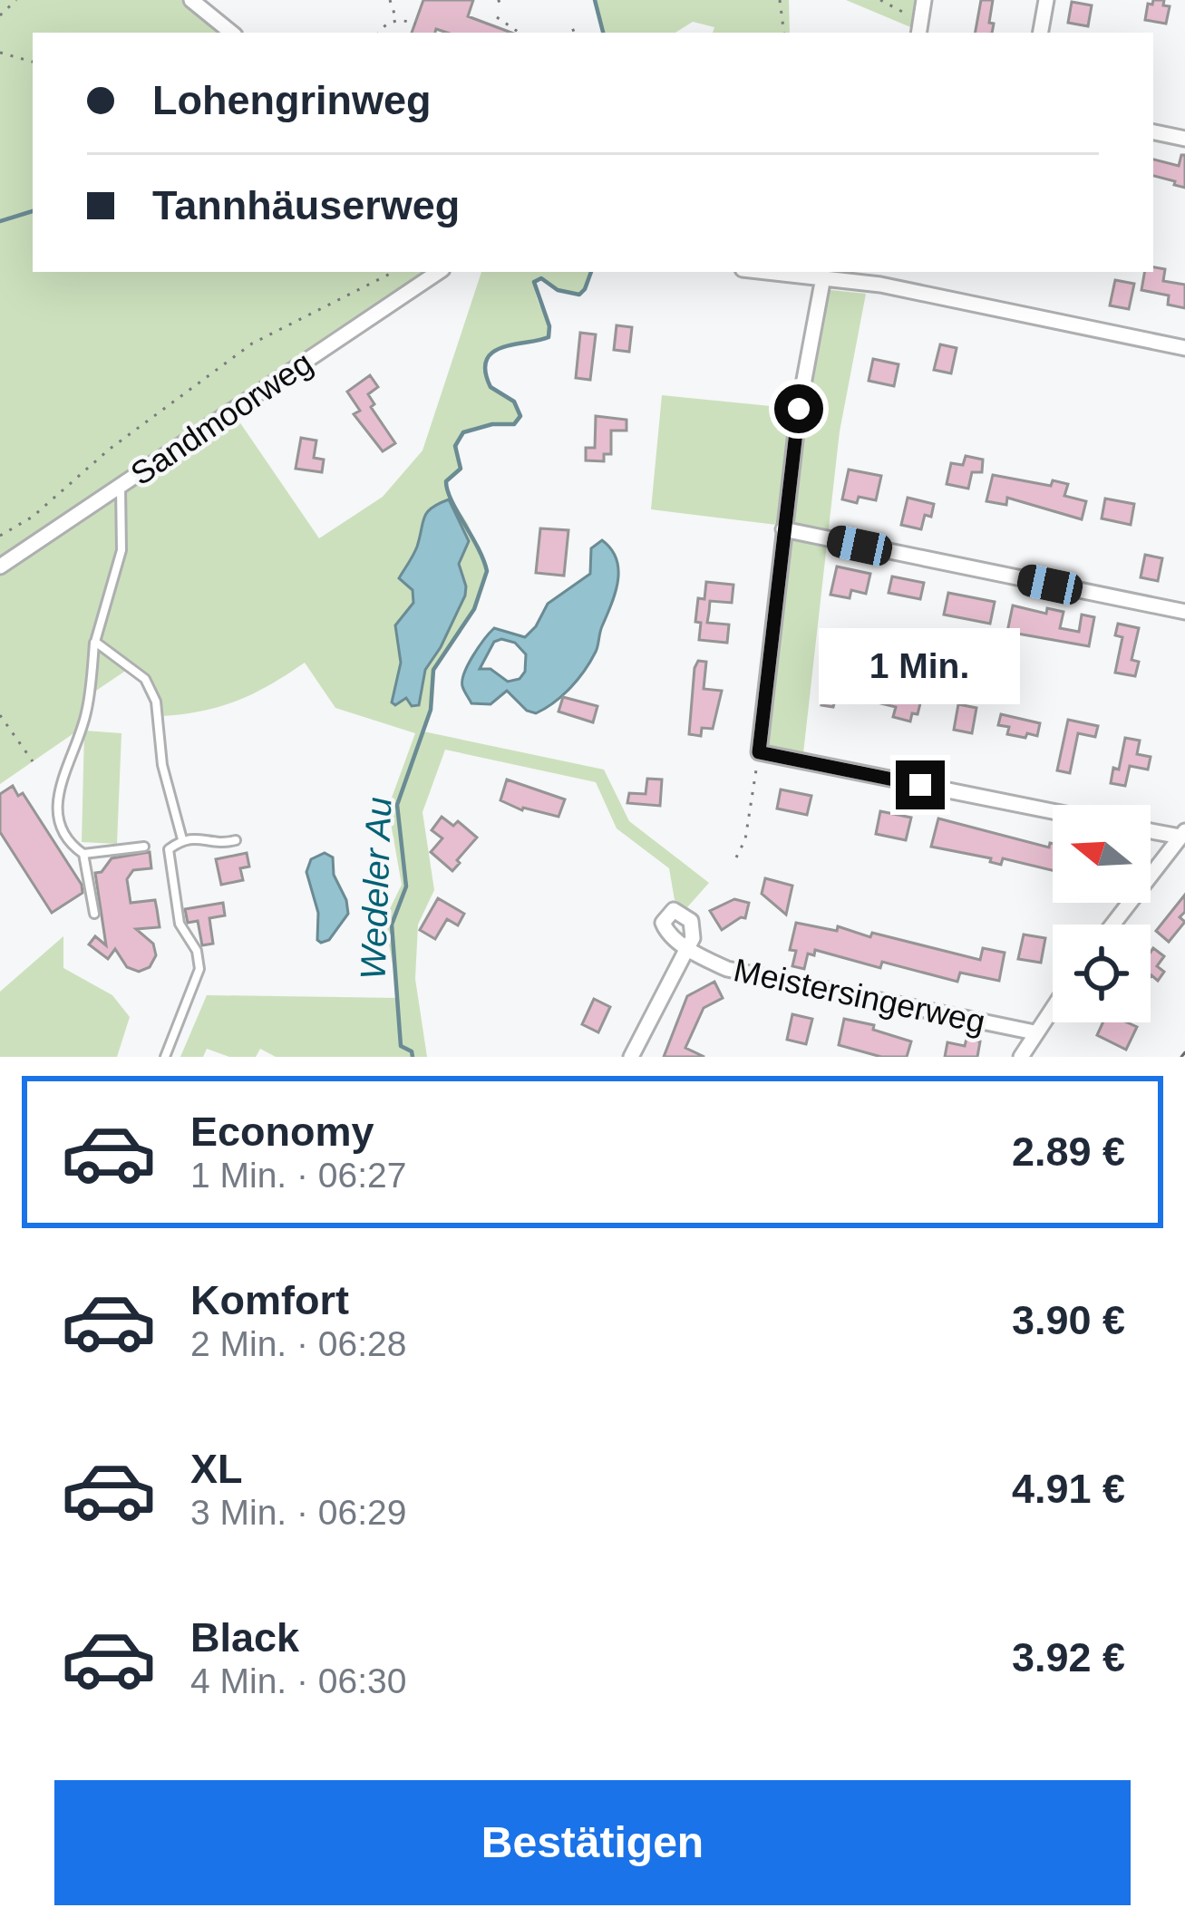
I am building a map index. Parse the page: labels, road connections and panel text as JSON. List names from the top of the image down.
{
  "streets": {
    "street": ["Sandmoorweg", "Meistersingerweg"]
  },
  "water": ["Wedeler Au"],
  "north": "left",
  "page": {
    "banner": ["Lohengrinweg", "Tannhäuserweg"],
    "bubble": "1 Min.",
    "list": [
      {
        "name": "Economy",
        "note": "1 Min. · 06:27",
        "value": "2.89 €"
      },
      {
        "name": "Komfort",
        "note": "2 Min. · 06:28",
        "value": "3.90 €"
      },
      {
        "name": "XL",
        "note": "3 Min. · 06:29",
        "value": "4.91 €"
      },
      {
        "name": "Black",
        "note": "4 Min. · 06:30",
        "value": "3.92 €"
      }
    ],
    "buttons": "Bestätigen"
  }
}
